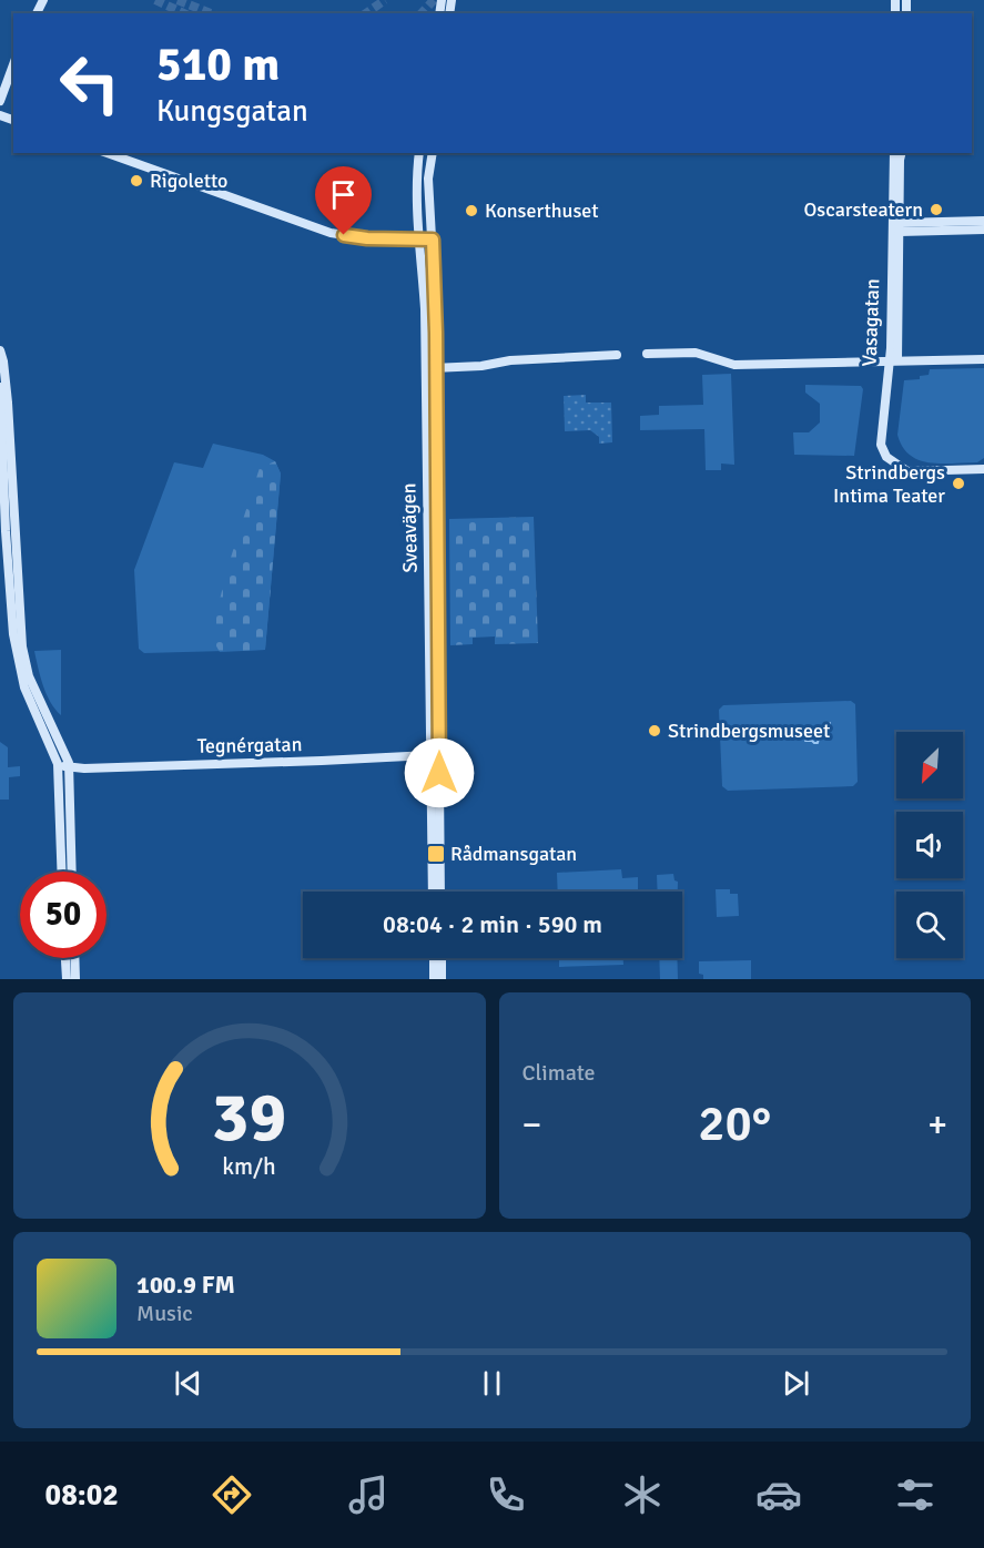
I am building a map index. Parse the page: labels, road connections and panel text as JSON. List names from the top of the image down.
{
  "streets": {
    "street": ["Vasagatan", "Sveavägen", "Tegnérgatan"]
  },
  "crossings": [
    ["Sveavägen", "Tegnérgatan"]
  ],
  "places": {
    "other": [
      "Rigoletto",
      "Oscarsteatern",
      "Konserthuset",
      "Strindbergs Intima Teater",
      "Strindbergsmuseet"
    ],
    "transit": ["Rådmansgatan"]
  },
  "north": "bottom left",
  "page": {
    "turn": ["510 m", "Kungsgatan"],
    "limit": "50",
    "trip": "08:04 · 2 min · 590 m",
    "tile": "Climate",
    "heat": ["−", "20°", "+"],
    "song": ["100.9 FM", "Music"],
    "tabs": "08:02",
    "gauge": ["39", "km/h"]
  }
}
